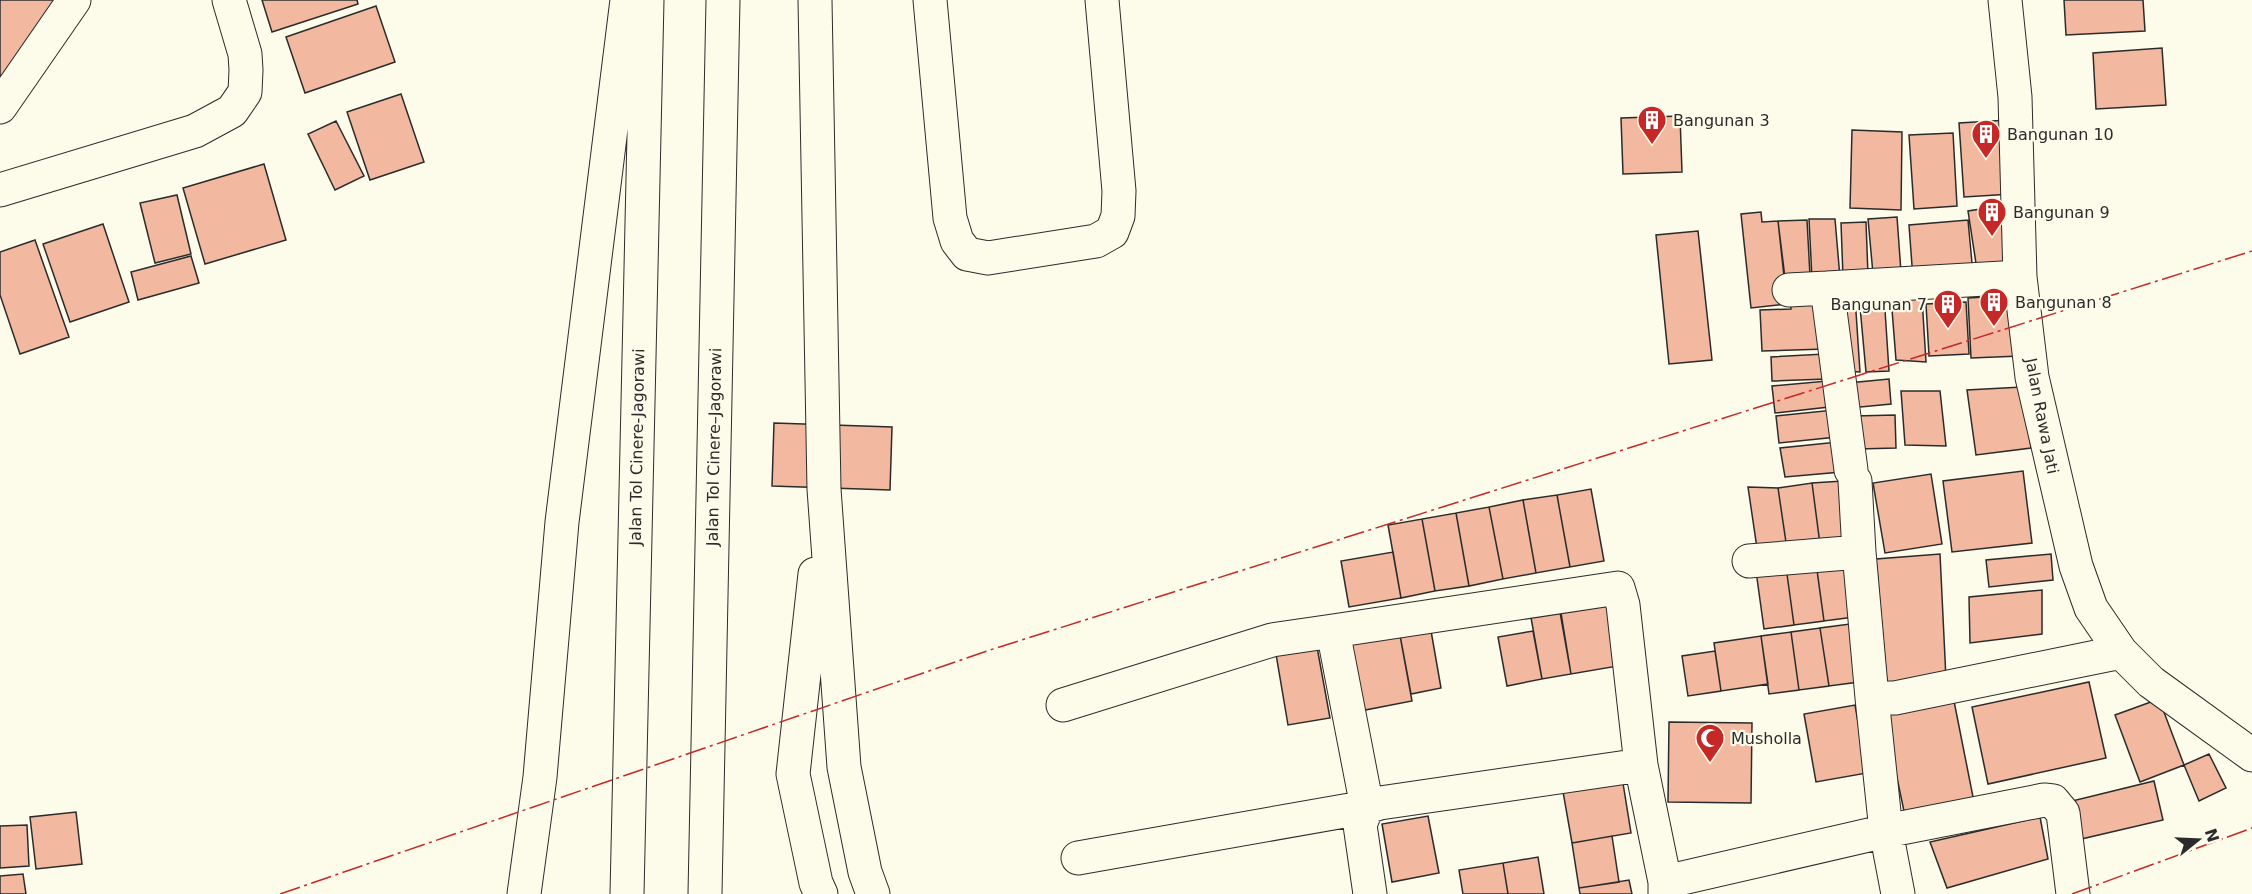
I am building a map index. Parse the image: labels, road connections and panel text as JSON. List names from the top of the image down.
{
  "streets": {
    "main road": ["Jalan Rawa Jati", "Jalan Tol Cinere-Jagorawi", "Jalan Tol Cinere–Jagorawi"]
  },
  "places": {
    "building": [
      "Bangunan 3",
      "Bangunan 10",
      "Bangunan 9",
      "Bangunan 8",
      "Bangunan 7"
    ],
    "mosque": ["Musholla"]
  },
  "north": "right"
}
